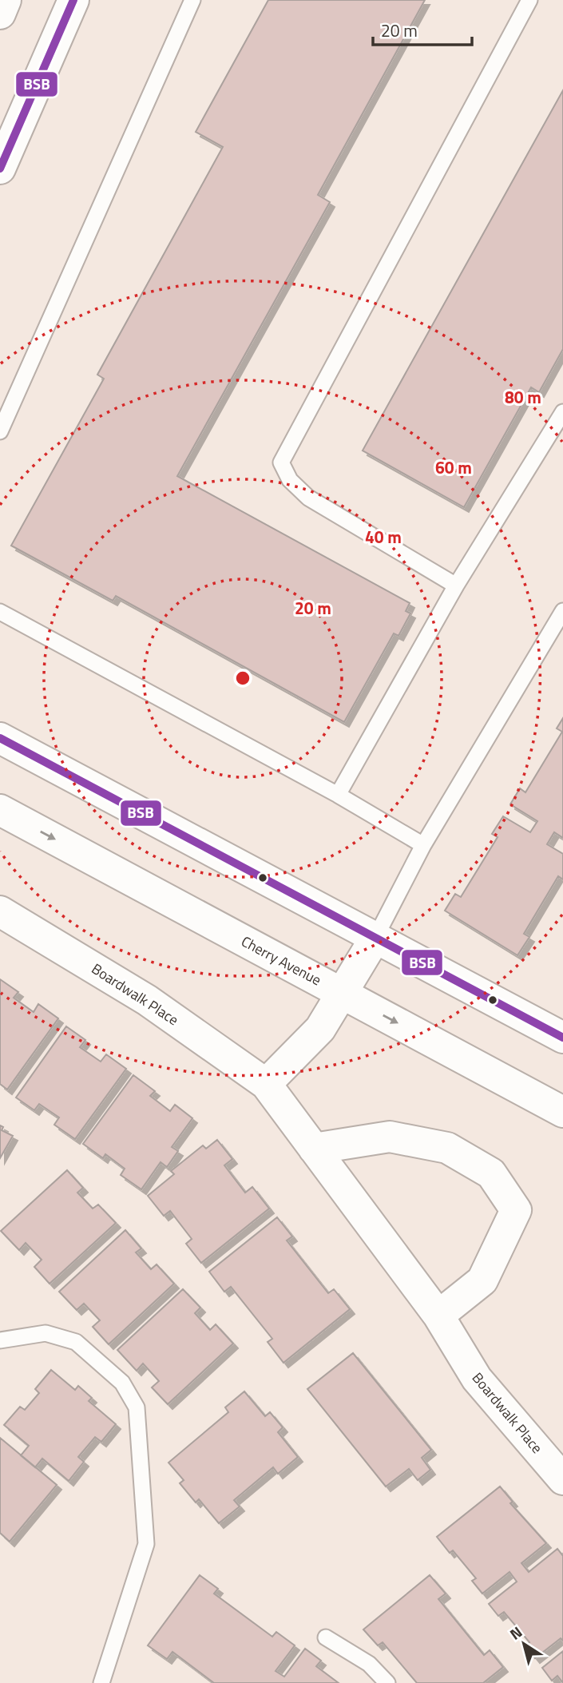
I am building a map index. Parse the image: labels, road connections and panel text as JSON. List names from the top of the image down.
{
  "streets": {
    "street": ["Cherry Avenue", "Boardwalk Place"]
  },
  "lines": ["transit line BSB"],
  "scale_bar": "20 m",
  "north": "top left",
  "rings": [
    "80 m",
    "60 m",
    "40 m",
    "20 m"
  ]
}
